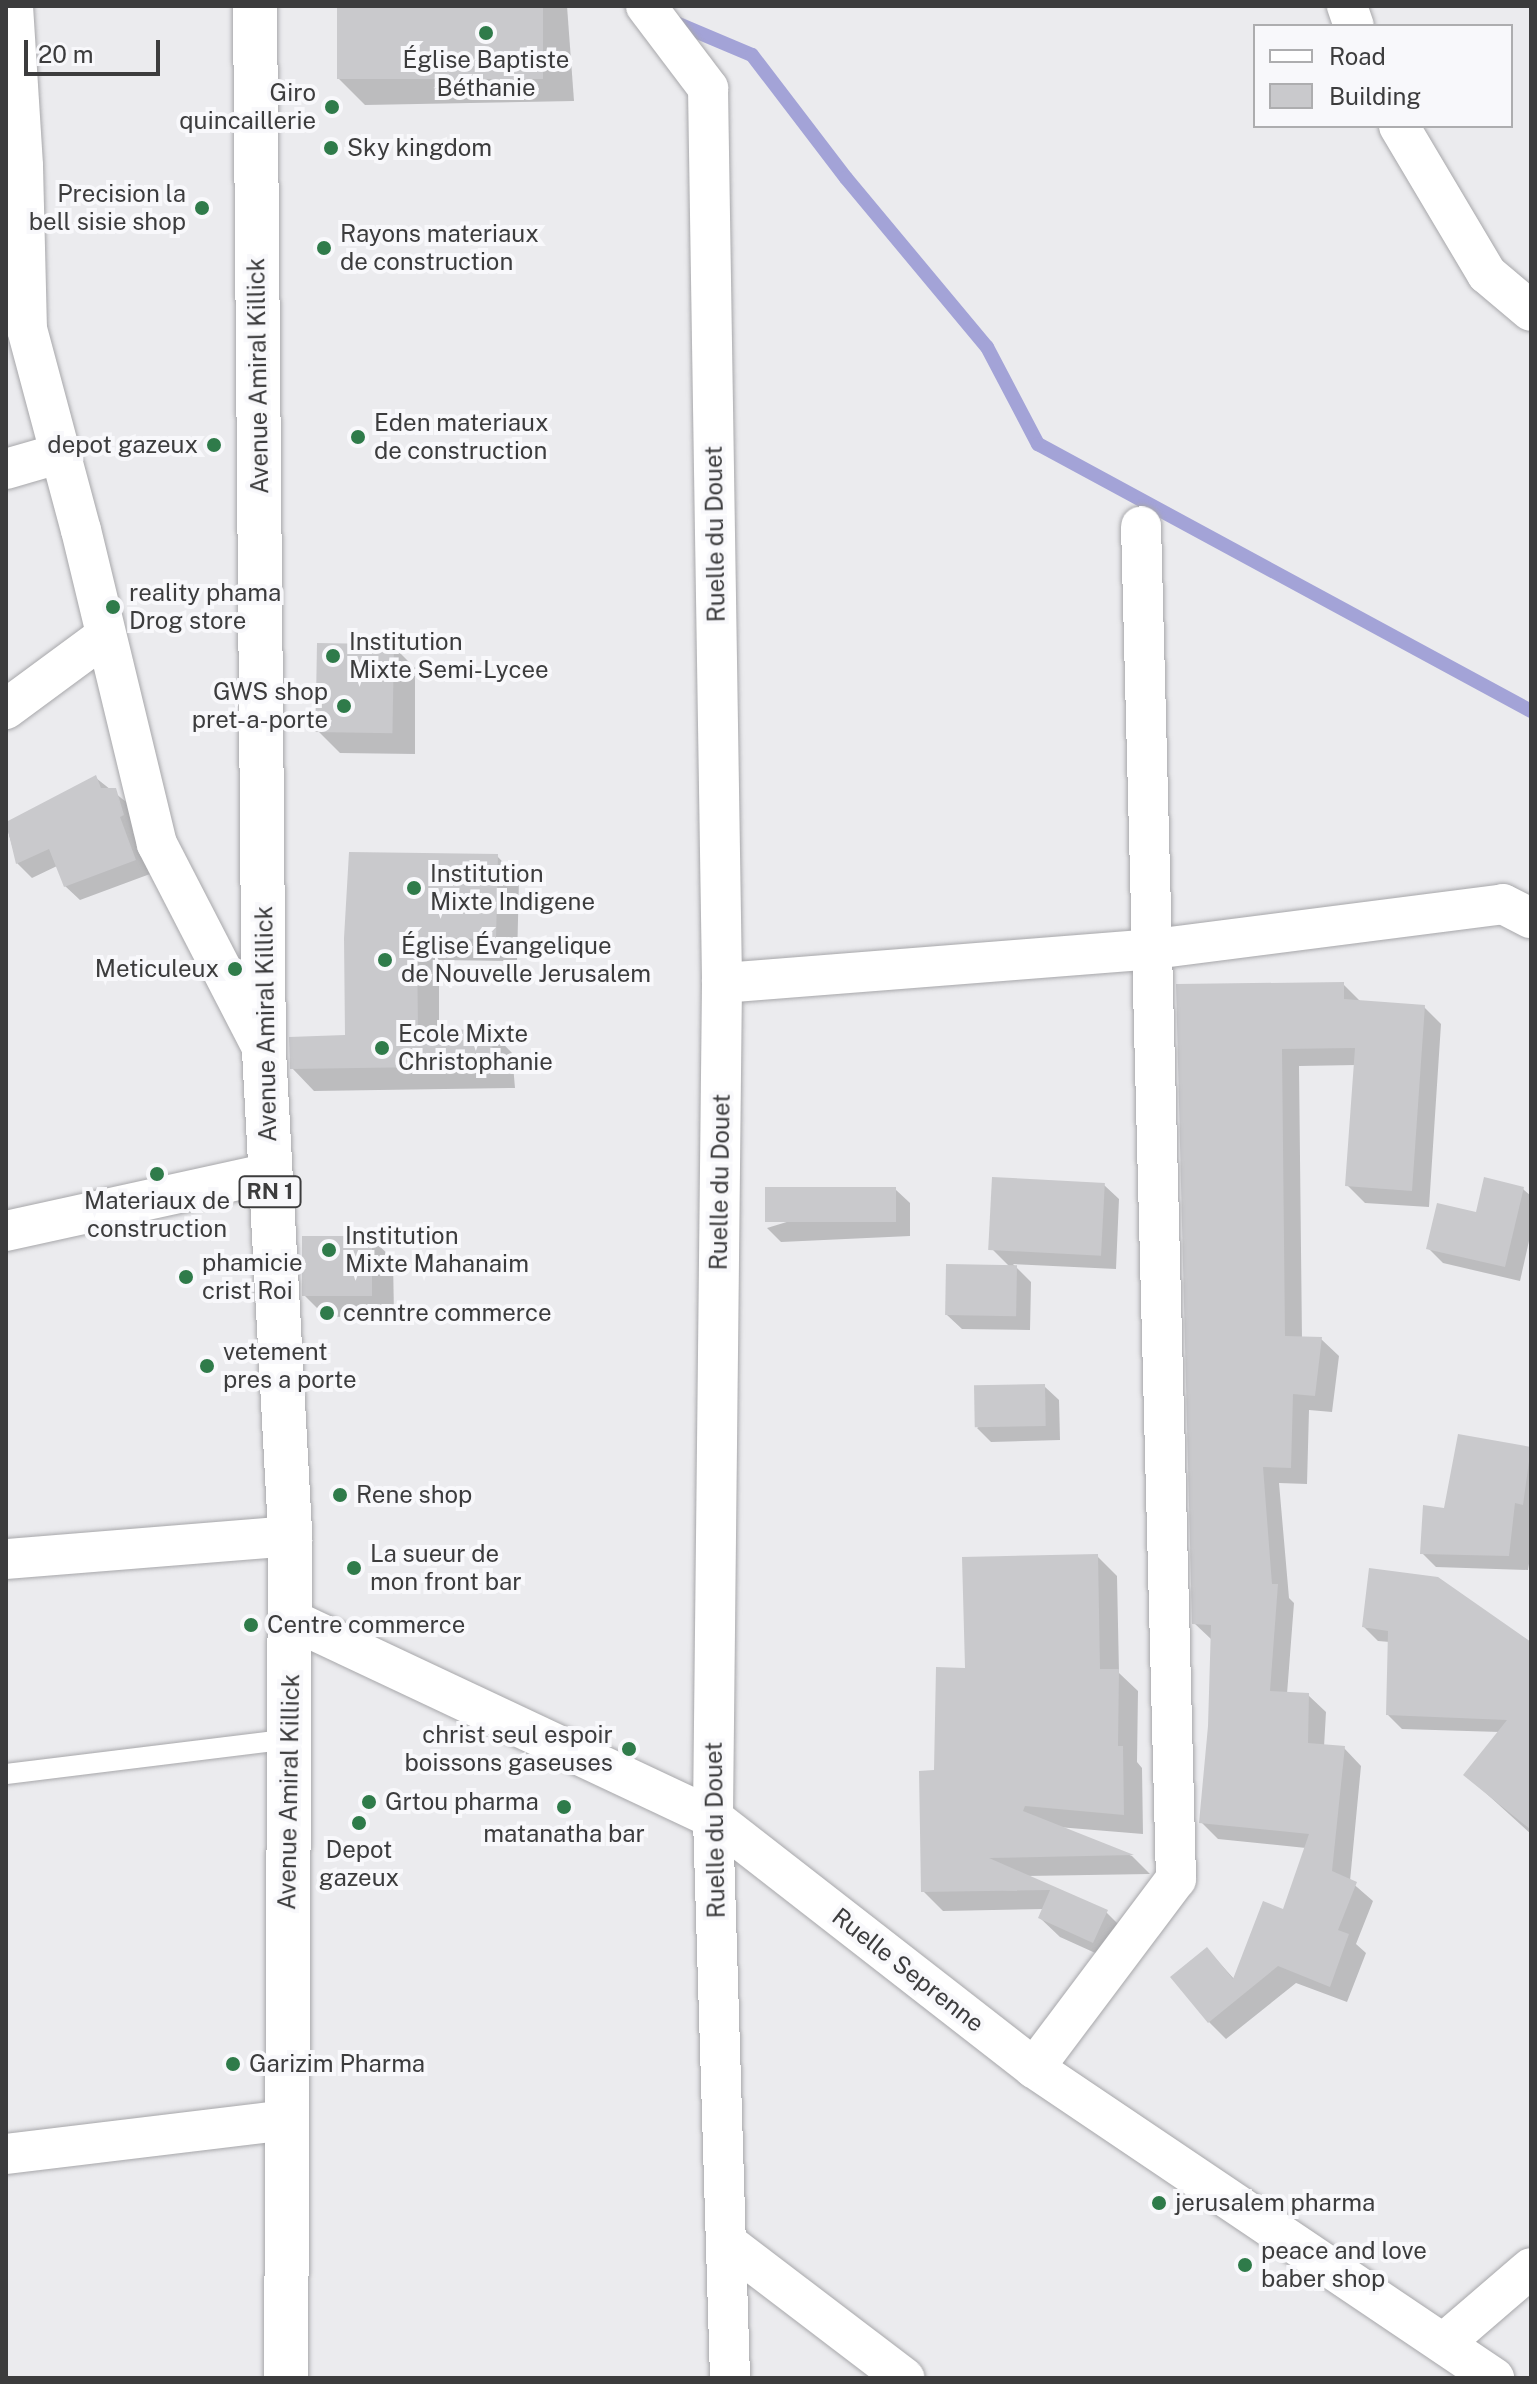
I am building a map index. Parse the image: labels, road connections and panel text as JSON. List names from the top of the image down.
{
  "streets": {
    "main road": ["Avenue Amiral Killick", "RN 1"],
    "street": ["Ruelle du Douet", "Ruelle Seprenne"]
  },
  "crossings": [
    ["Avenue Amiral Killick", "Ruelle Seprenne"],
    ["Ruelle du Douet", "Ruelle Seprenne"]
  ],
  "places": [
    "Église Baptiste Béthanie",
    "Giro quincaillerie",
    "Sky kingdom",
    "Precision la bell sisie shop",
    "Rayons materiaux de construction",
    "Eden materiaux de construction",
    "depot gazeux",
    "reality phama Drog store",
    "Institution Mixte Semi-Lycee",
    "GWS shop pret-a-porte",
    "Institution Mixte Indigene",
    "Église Évangelique de Nouvelle Jerusalem",
    "Meticuleux",
    "Ecole Mixte Christophanie",
    "Materiaux de construction",
    "Institution Mixte Mahanaim",
    "phamicie crist Roi",
    "cenntre commerce",
    "vetement pres a porte",
    "Rene shop",
    "La sueur de mon front bar",
    "Centre commerce",
    "christ seul espoir boissons gaseuses",
    "Grtou pharma",
    "matanatha bar",
    "Depot gazeux",
    "Garizim Pharma",
    "jerusalem pharma",
    "peace and love baber shop"
  ],
  "legend": ["Road", "Building"],
  "scale_bar": "20 m"
}
